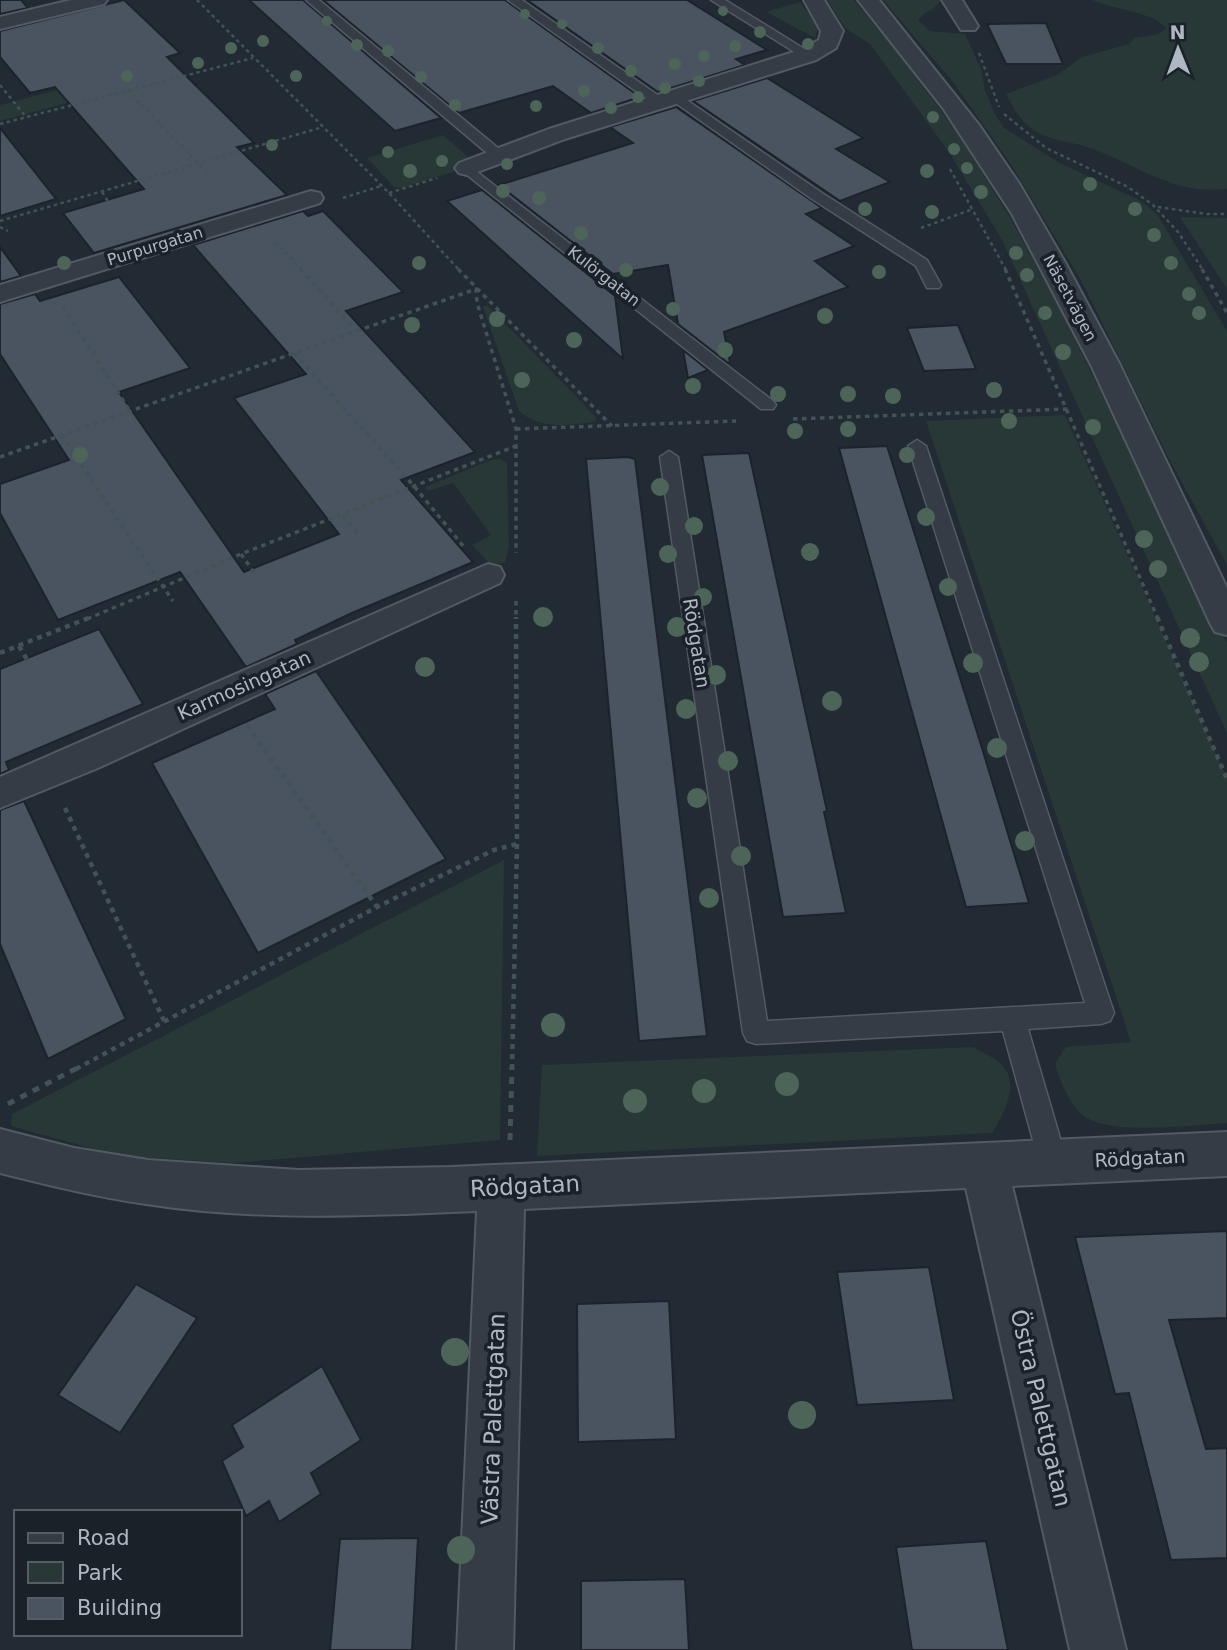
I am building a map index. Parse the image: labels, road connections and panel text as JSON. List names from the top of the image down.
{
  "streets": {
    "street": [
      "Purpurgatan",
      "Näsetvägen",
      "Rödgatan",
      "Karmosingatan",
      "Östra Palettgatan",
      "Västra Palettgatan"
    ],
    "lane": ["Kulörgatan"]
  },
  "crossings": [
    ["Rödgatan", "Östra Palettgatan"],
    ["Rödgatan", "Västra Palettgatan"]
  ],
  "legend": ["Road", "Park", "Building"],
  "north": "top"
}
